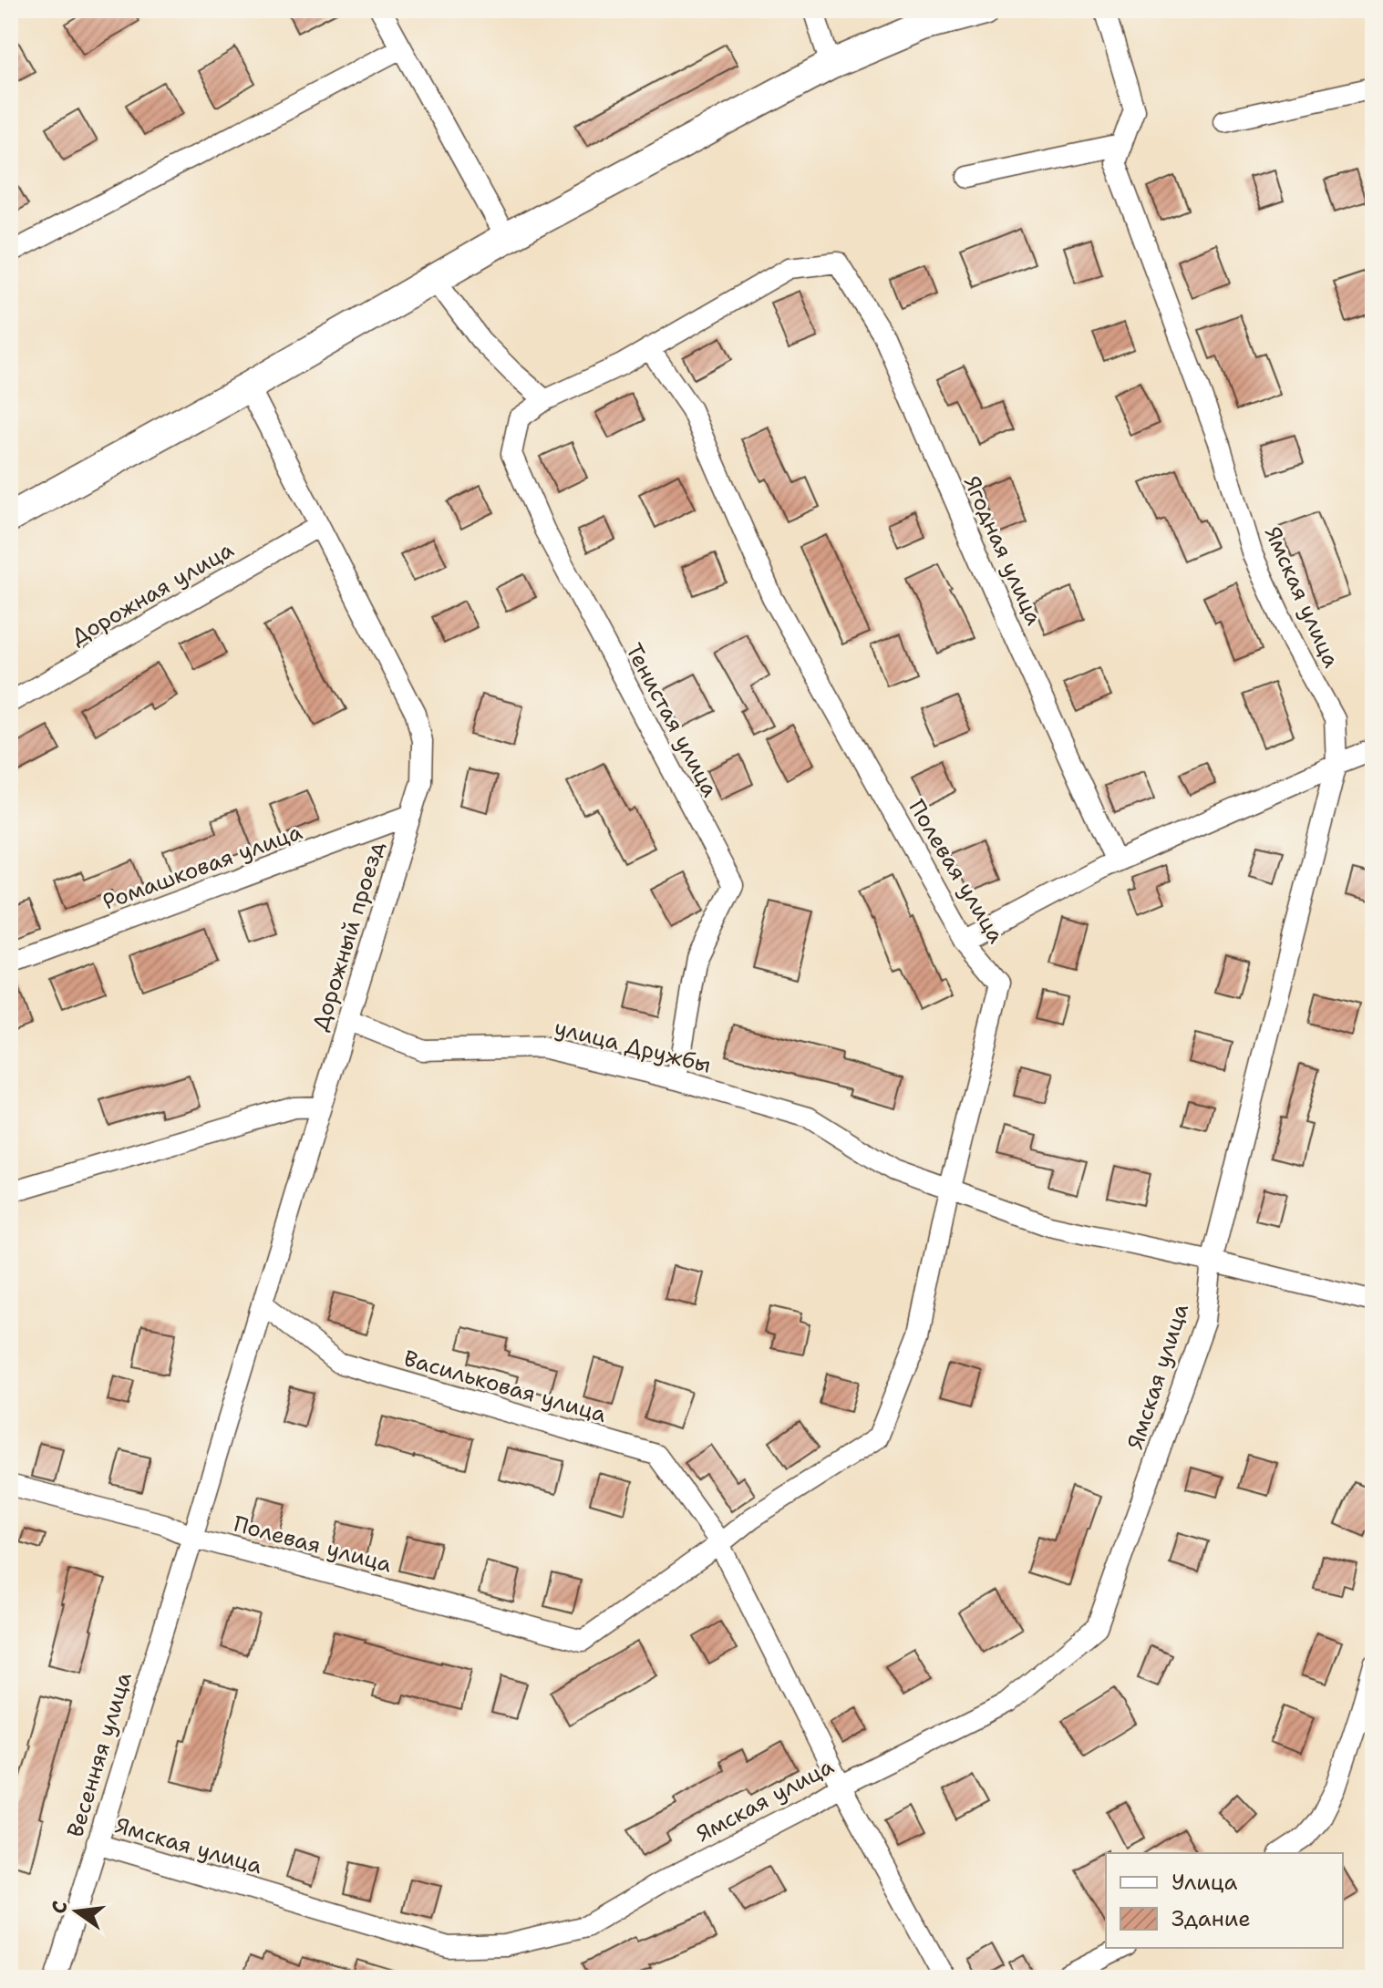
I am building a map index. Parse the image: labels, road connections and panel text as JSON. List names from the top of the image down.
{
  "streets": {
    "street": [
      "Ягодная улица",
      "Дорожная улица",
      "Ямская улица",
      "Тенистая улица",
      "Ромашковая улица",
      "Полевая улица",
      "Дорожный проезд",
      "улица Дружбы",
      "Васильковая улица",
      "Весенняя улица"
    ]
  },
  "crossings": [
    ["Ягодная улица", "Полевая улица"],
    ["Дорожная улица", "Дорожный проезд"],
    ["Ямская улица", "улица Дружбы"],
    ["Ямская улица", "Васильковая улица"],
    ["Ямская улица", "Весенняя улица"],
    ["Тенистая улица", "улица Дружбы"],
    ["Ромашковая улица", "Дорожный проезд"],
    ["Полевая улица", "Дорожный проезд"],
    ["Полевая улица", "улица Дружбы"],
    ["Полевая улица", "Васильковая улица"],
    ["Полевая улица", "Весенняя улица"],
    ["Дорожный проезд", "улица Дружбы"],
    ["Дорожный проезд", "Васильковая улица"],
    ["Дорожный проезд", "Весенняя улица"]
  ],
  "legend": ["Улица", "Здание"],
  "north": "left"
}
